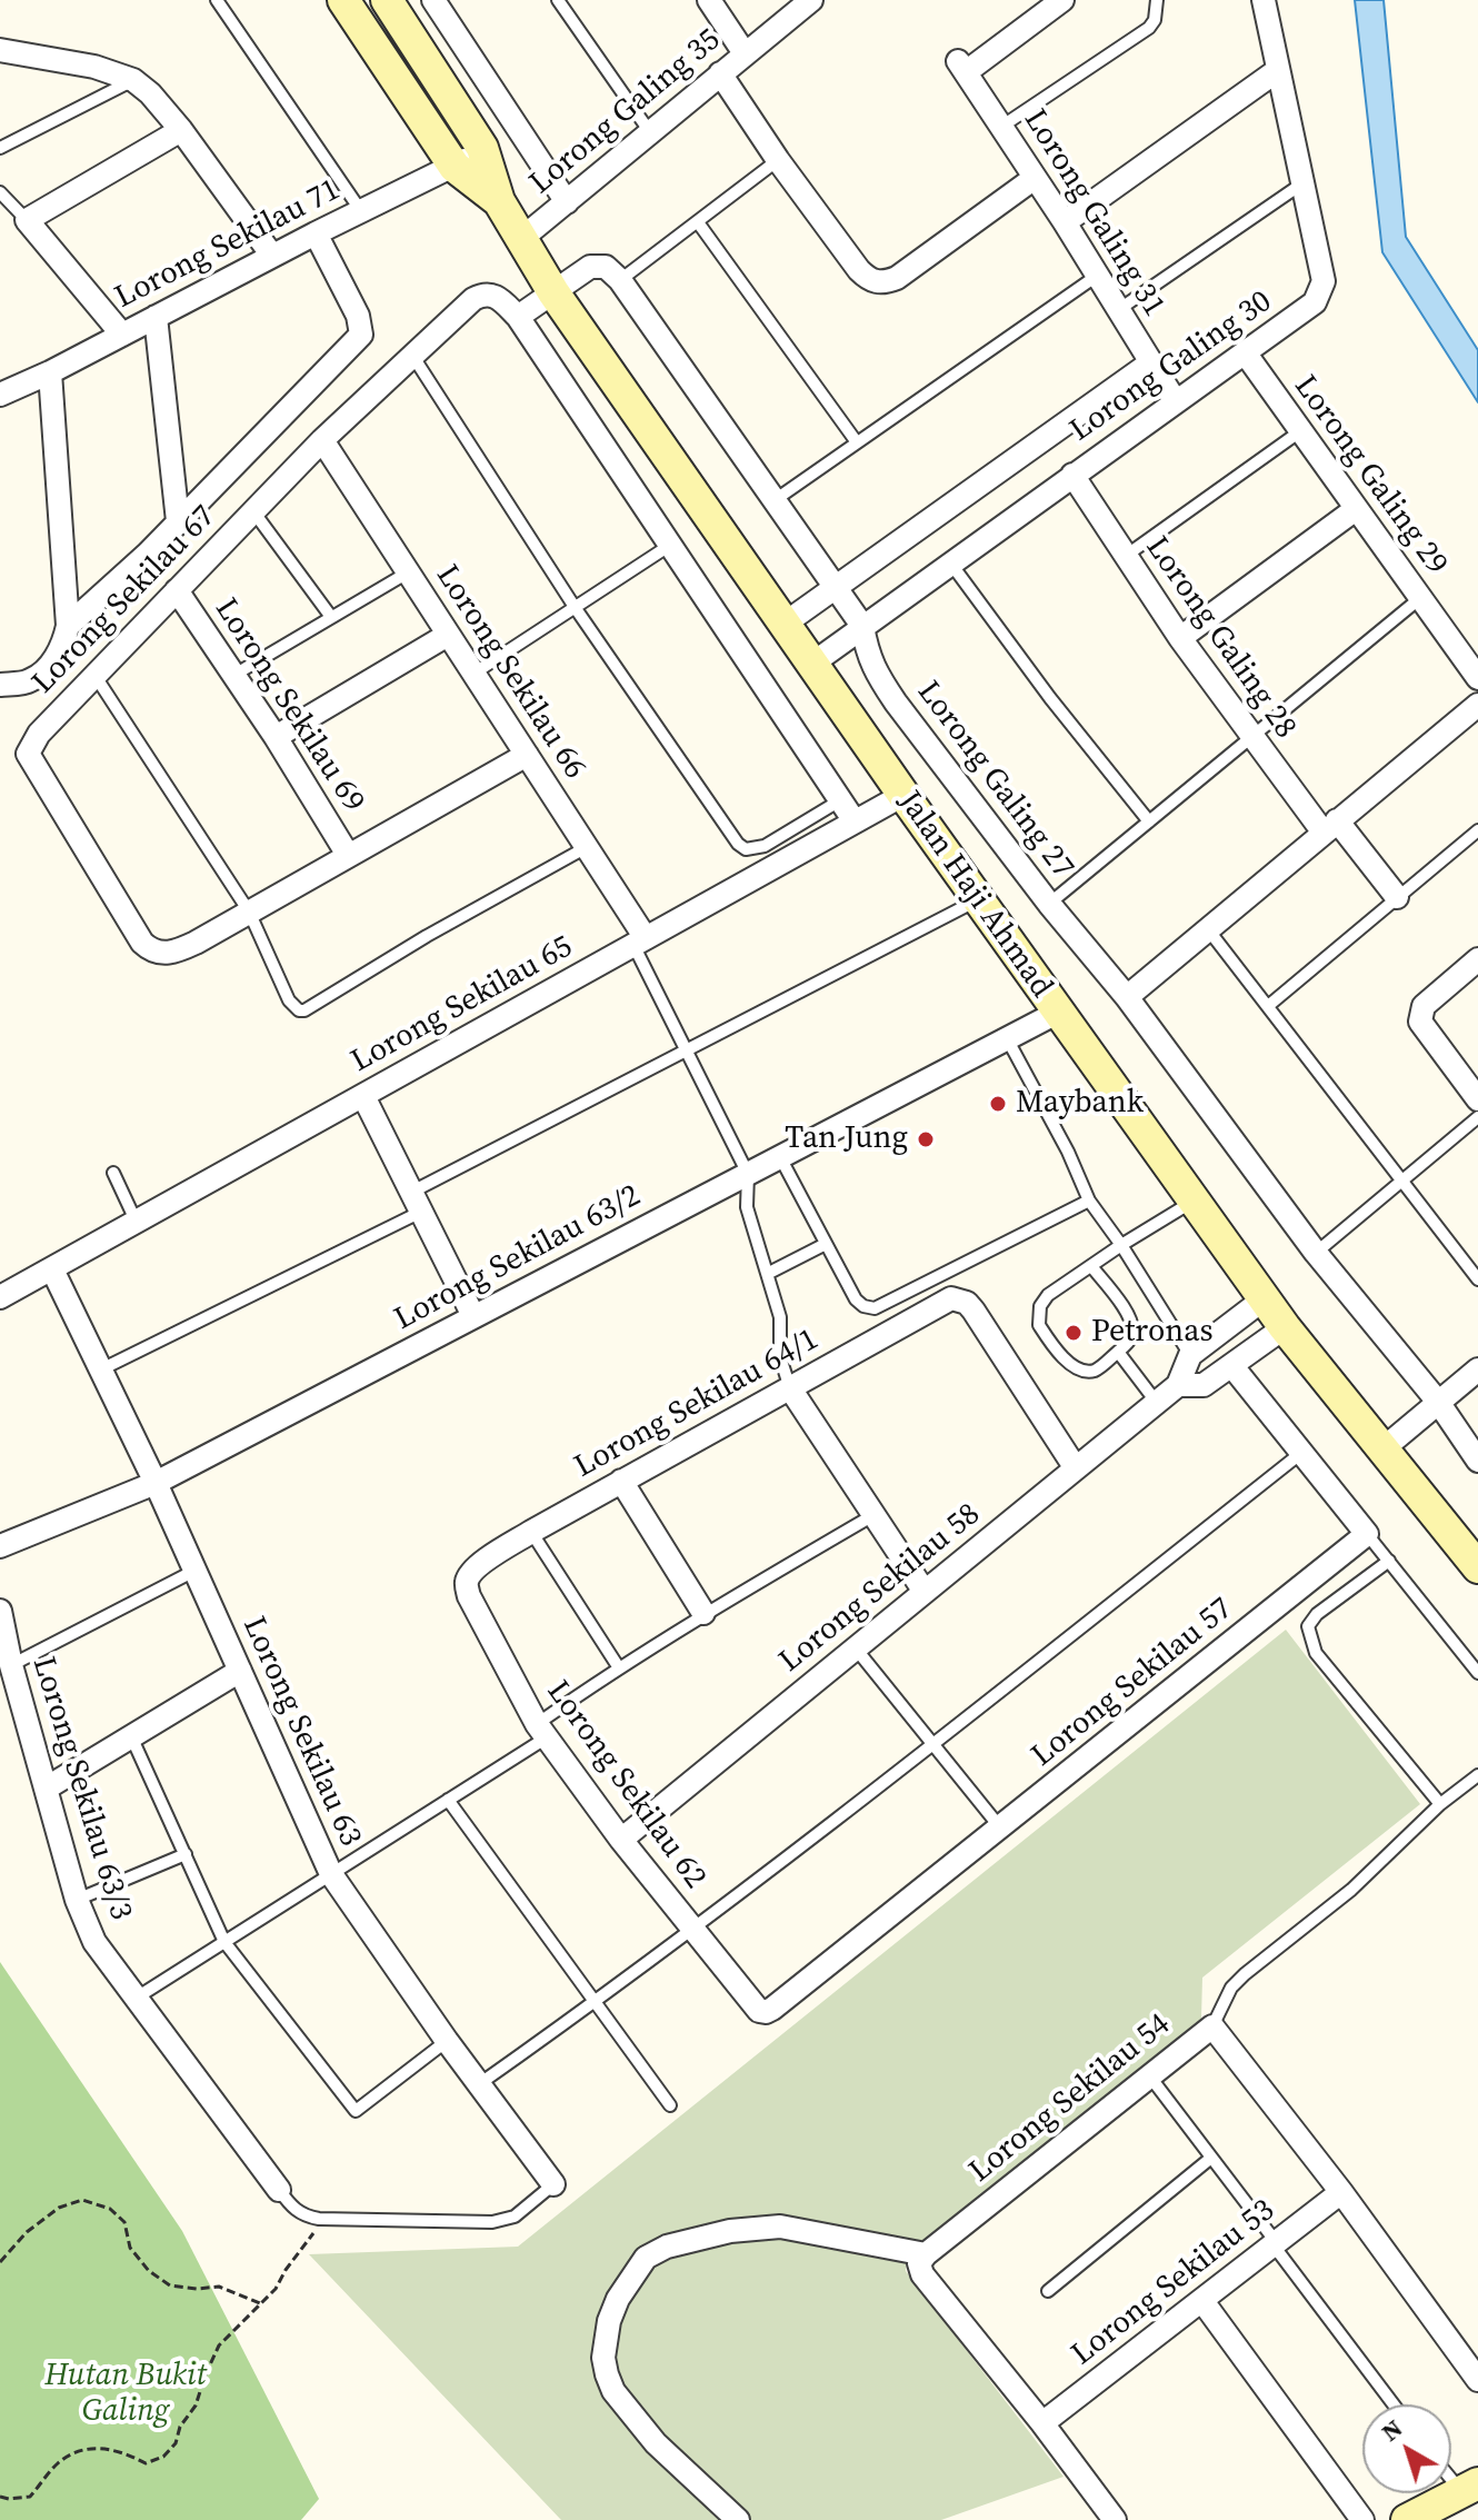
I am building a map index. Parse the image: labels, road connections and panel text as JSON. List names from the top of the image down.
{
  "streets": {
    "street": [
      "Lorong Galing 35",
      "Lorong Galing 31",
      "Lorong Sekilau 71",
      "Lorong Galing 30",
      "Lorong Galing 29",
      "Lorong Sekilau 67",
      "Lorong Galing 28",
      "Lorong Sekilau 66",
      "Lorong Sekilau 69",
      "Lorong Galing 27",
      "Jalan Haji Ahmad",
      "Lorong Sekilau 65",
      "Lorong Sekilau 63/2",
      "Lorong Sekilau 64/1",
      "Lorong Sekilau 58",
      "Lorong Sekilau 57",
      "Lorong Sekilau 63",
      "Lorong Sekilau 62",
      "Lorong Sekilau 63/3",
      "Lorong Sekilau 54",
      "Lorong Sekilau 53"
    ]
  },
  "crossings": [
    ["Lorong Galing 35", "Jalan Haji Ahmad"],
    ["Lorong Galing 31", "Lorong Galing 30"],
    ["Lorong Sekilau 71", "Jalan Haji Ahmad"],
    ["Lorong Galing 30", "Lorong Galing 29"],
    ["Lorong Galing 30", "Lorong Galing 28"],
    ["Lorong Galing 30", "Lorong Galing 27"],
    ["Lorong Galing 30", "Jalan Haji Ahmad"],
    ["Lorong Sekilau 67", "Lorong Sekilau 66"],
    ["Lorong Sekilau 67", "Lorong Sekilau 69"],
    ["Lorong Sekilau 66", "Lorong Sekilau 65"],
    ["Jalan Haji Ahmad", "Lorong Sekilau 65"],
    ["Jalan Haji Ahmad", "Lorong Sekilau 63/2"],
    ["Jalan Haji Ahmad", "Lorong Sekilau 58"],
    ["Lorong Sekilau 65", "Lorong Sekilau 63"],
    ["Lorong Sekilau 63/2", "Lorong Sekilau 63"],
    ["Lorong Sekilau 64/1", "Lorong Sekilau 58"],
    ["Lorong Sekilau 64/1", "Lorong Sekilau 62"],
    ["Lorong Sekilau 58", "Lorong Sekilau 62"],
    ["Lorong Sekilau 57", "Lorong Sekilau 62"],
    ["Lorong Sekilau 54", "Lorong Sekilau 53"]
  ],
  "parks": ["Hutan Bukit Galing"],
  "places": ["Maybank", "Tan Jung", "Petronas"],
  "north": "top left"
}
